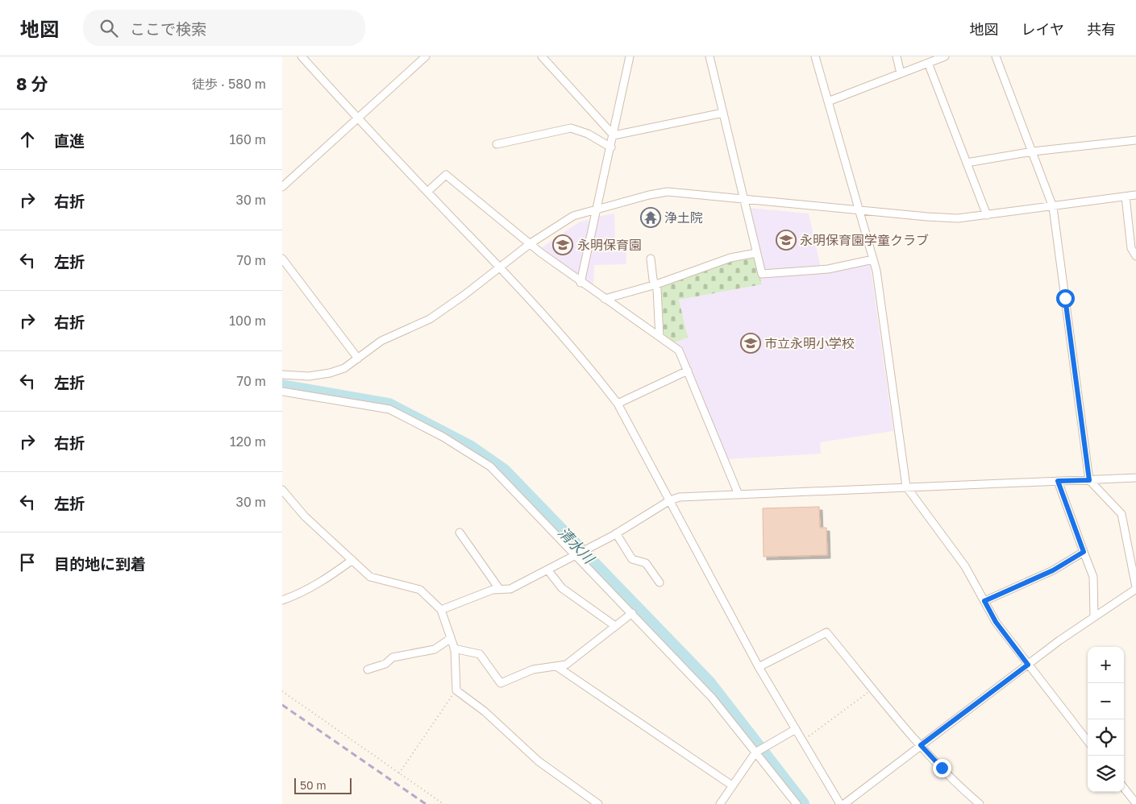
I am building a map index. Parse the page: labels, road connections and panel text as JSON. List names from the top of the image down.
{
  "water": ["清水川"],
  "places": {
    "temple": ["浄土院"],
    "school or university": ["永明保育園学童クラブ", "永明保育園", "市立永明小学校"]
  },
  "scale_bar": "50 m",
  "page": {
    "header": "地図",
    "search": "ここで検索",
    "nav": ["地図", "レイヤ", "共有"],
    "heading": ["8 分", "徒歩 · 580 m"],
    "list": [
      ["直進", "160 m"],
      ["右折", "30 m"],
      ["左折", "70 m"],
      ["右折", "100 m"],
      ["左折", "70 m"],
      ["右折", "120 m"],
      ["左折", "30 m"],
      "目的地に到着"
    ],
    "map_buttons": ["+", "−"],
    "scale": "50 m"
  }
}
